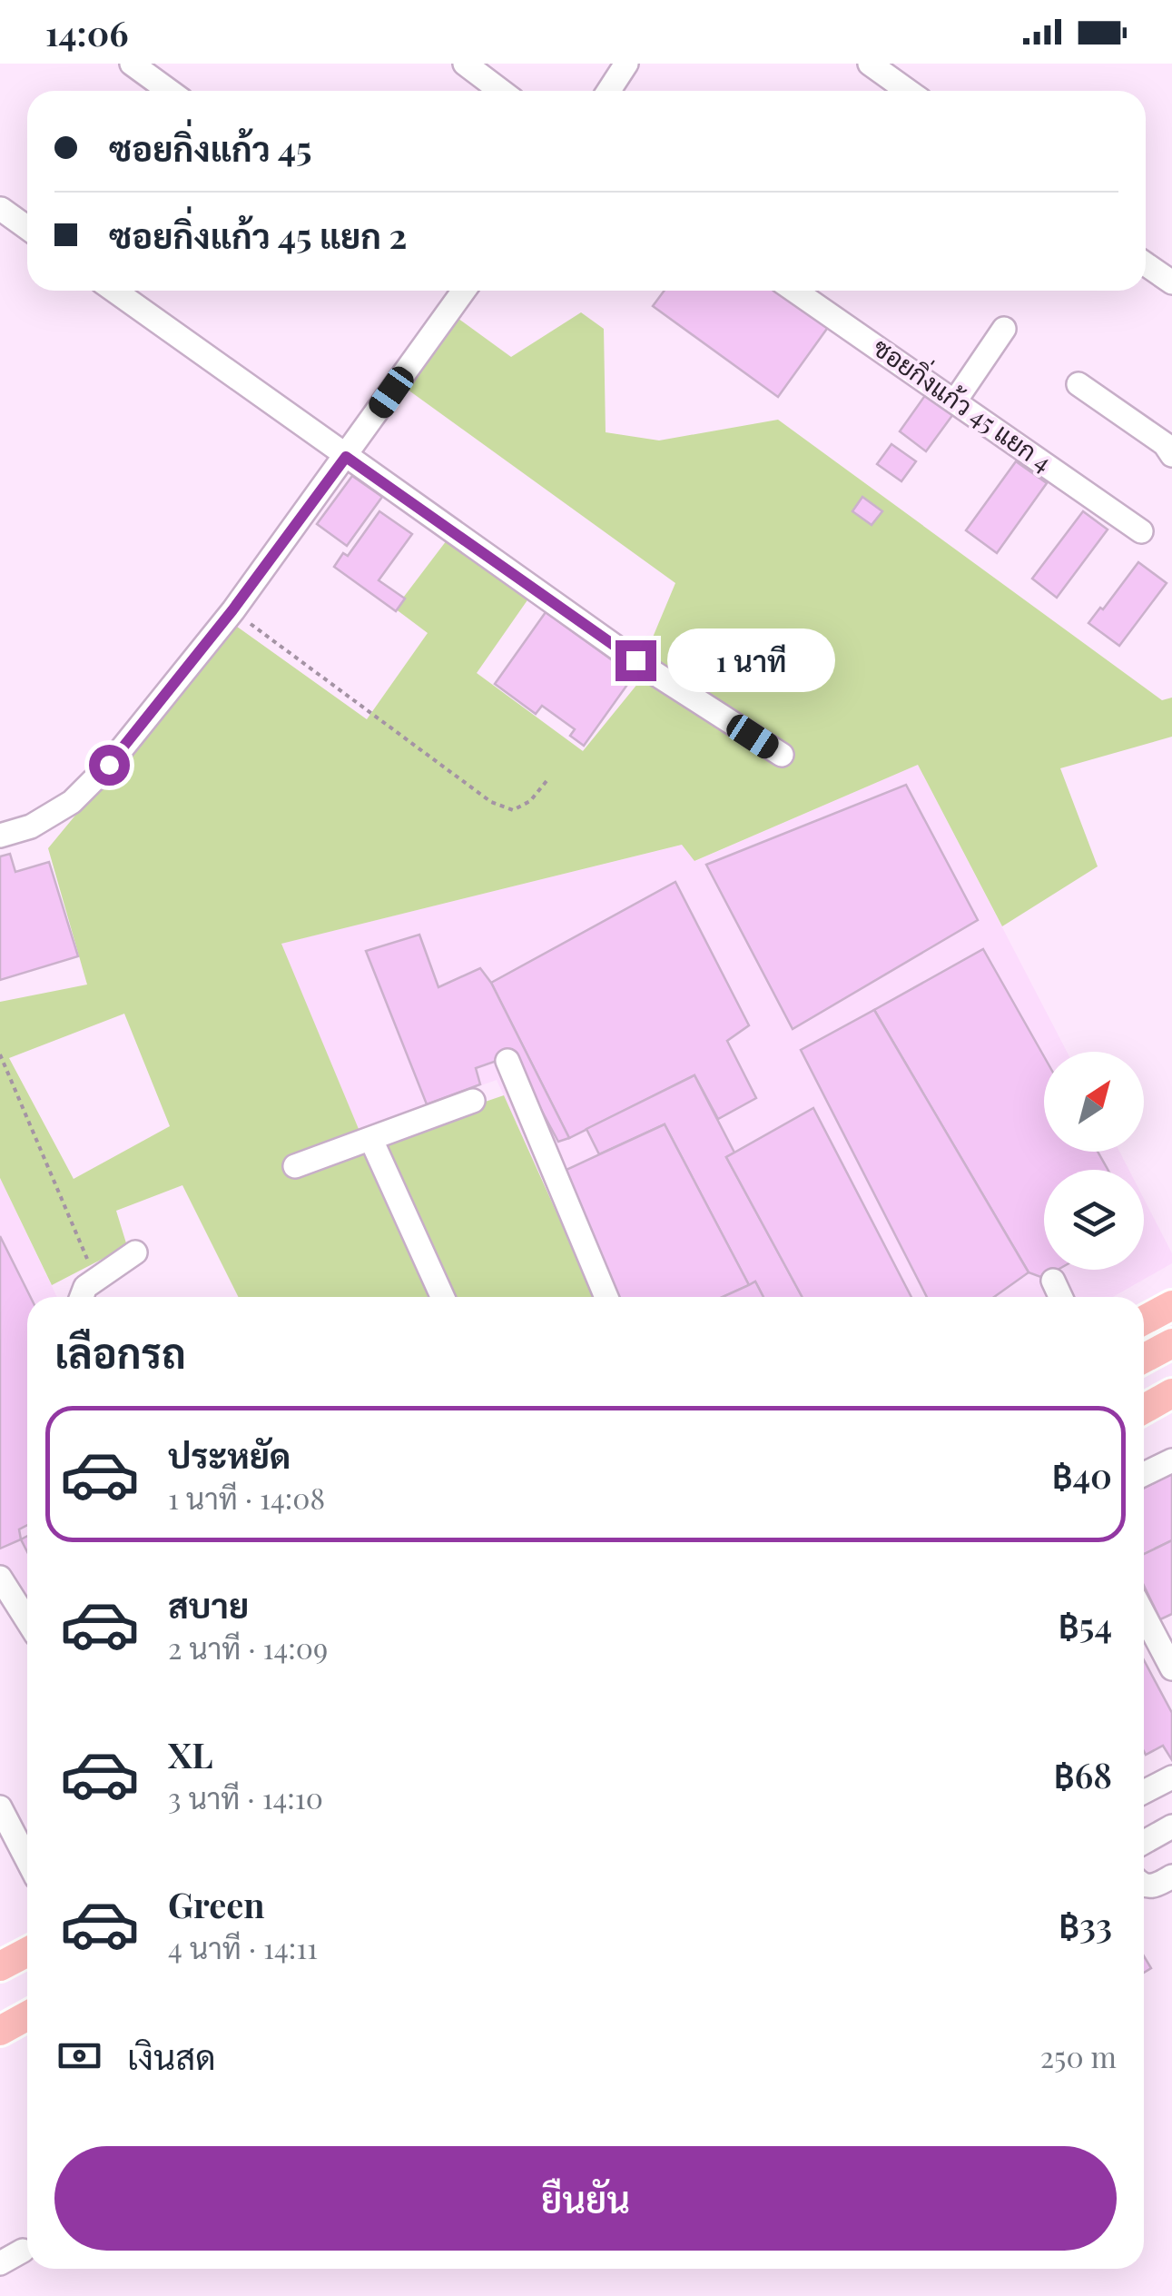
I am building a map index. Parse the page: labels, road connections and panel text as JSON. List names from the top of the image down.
{
  "streets": {
    "street": ["ซอยกิ่งแก้ว 45 แยก 4"]
  },
  "north": "top right",
  "page": {
    "status": "14:06",
    "banner": ["ซอยกิ่งแก้ว 45", "ซอยกิ่งแก้ว 45 แยก 2"],
    "bubble": "1 นาที",
    "heading": "เลือกรถ",
    "list": [
      {
        "name": "ประหยัด",
        "note": "1 นาที · 14:08",
        "value": "฿40"
      },
      {
        "name": "สบาย",
        "note": "2 นาที · 14:09",
        "value": "฿54"
      },
      {
        "name": "XL",
        "note": "3 นาที · 14:10",
        "value": "฿68"
      },
      {
        "name": "Green",
        "note": "4 นาที · 14:11",
        "value": "฿33"
      }
    ],
    "pay": ["เงินสด", "250 m"],
    "buttons": "ยืนยัน"
  }
}
